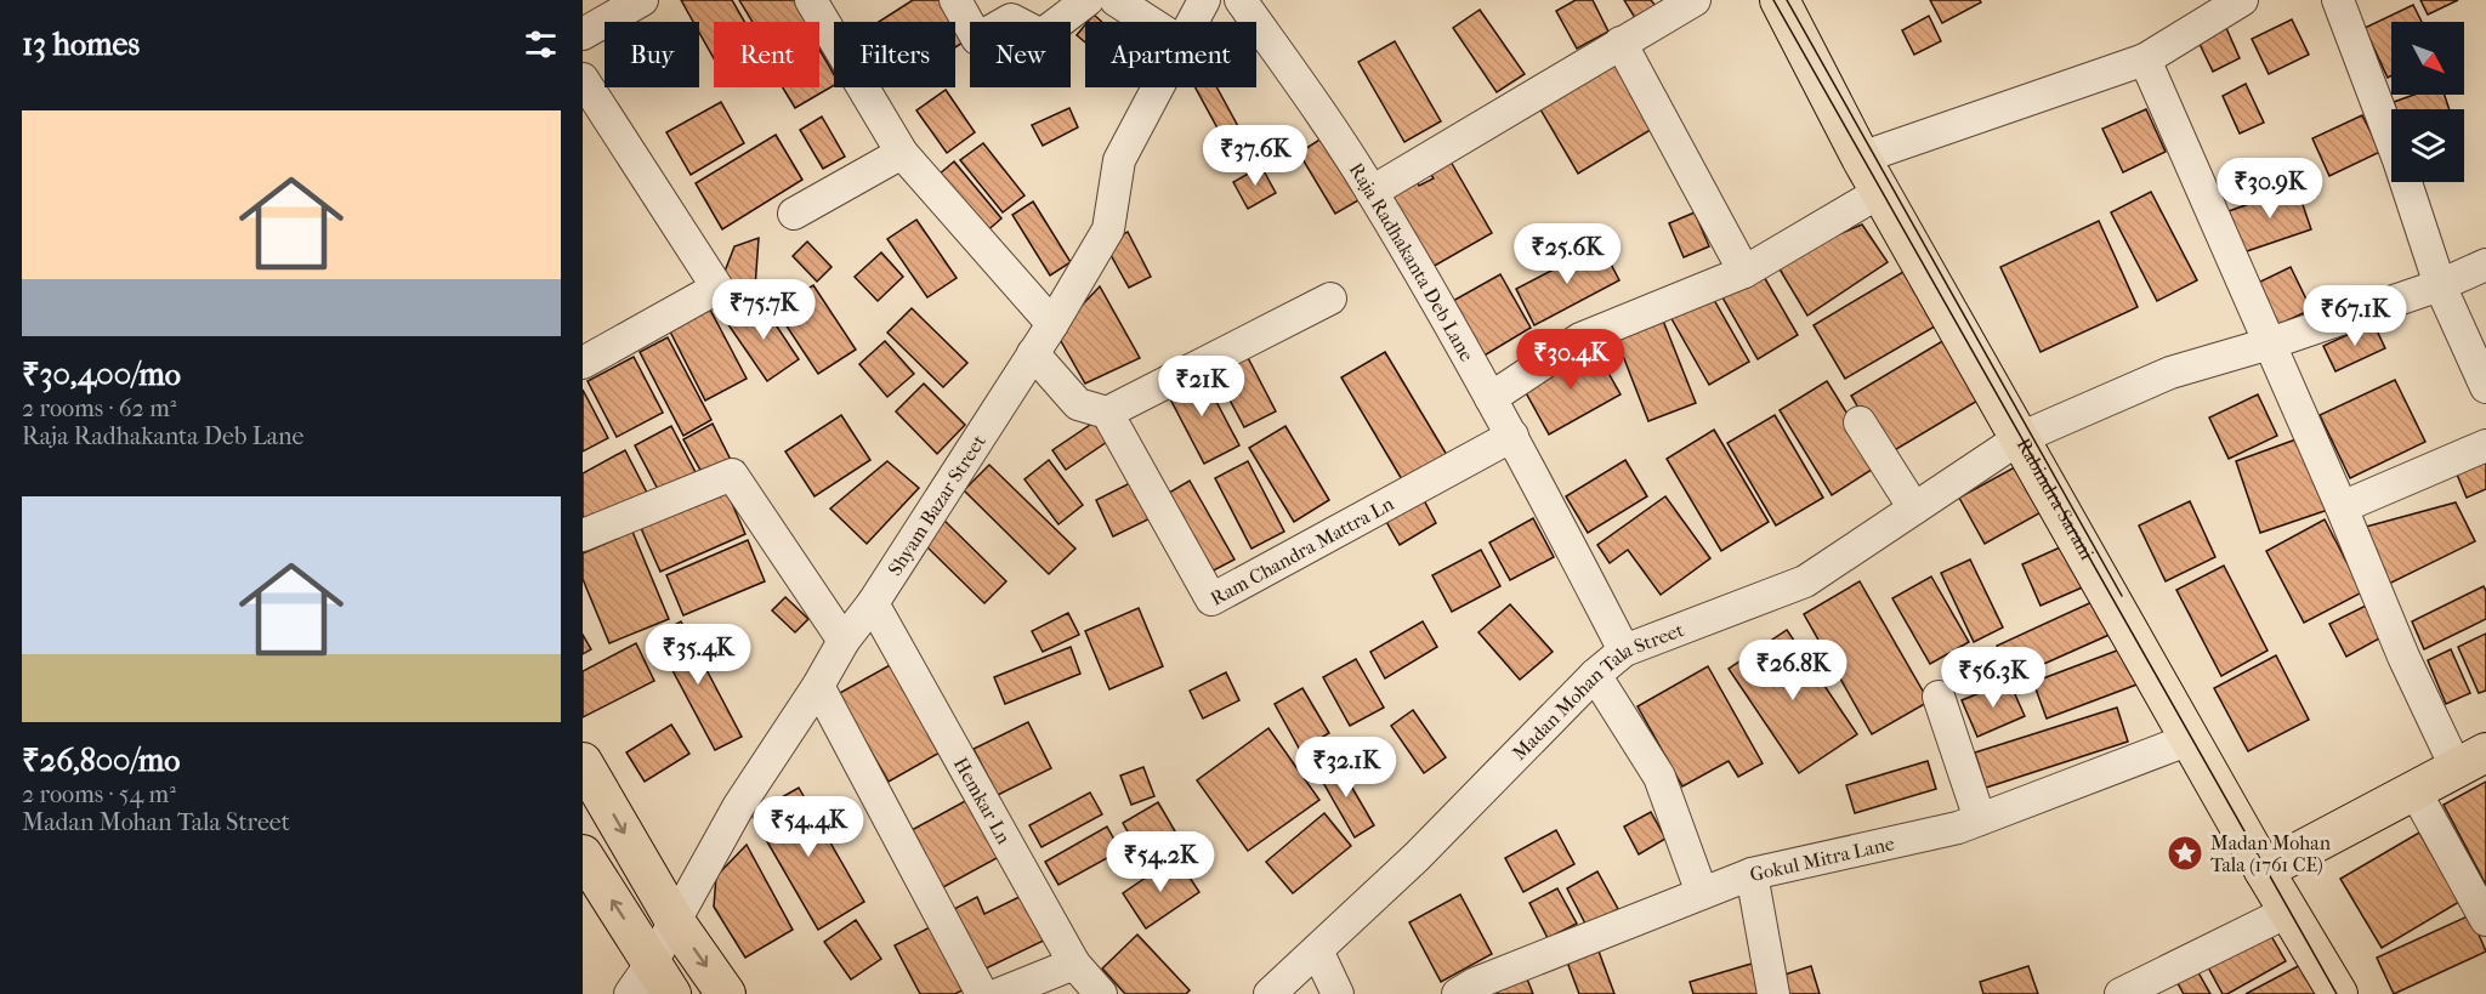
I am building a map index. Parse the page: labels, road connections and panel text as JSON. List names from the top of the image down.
{
  "streets": {
    "main road": ["Rabindra Sarani"],
    "street": [
      "Raja Radhakanta Deb Lane",
      "Shyam Bazar Street",
      "Ram Chandra Mattra Ln",
      "Madan Mohan Tala Street",
      "Hemkar Ln",
      "Gokul Mitra Lane"
    ]
  },
  "crossings": [
    ["Raja Radhakanta Deb Lane", "Ram Chandra Mattra Ln"],
    ["Raja Radhakanta Deb Lane", "Madan Mohan Tala Street"],
    ["Rabindra Sarani", "Madan Mohan Tala Street"],
    ["Rabindra Sarani", "Gokul Mitra Lane"],
    ["Shyam Bazar Street", "Hemkar Ln"]
  ],
  "places": {
    "place": ["Madan Mohan Tala (1761 CE)"]
  },
  "north": "bottom right",
  "page": {
    "heading": "13 homes",
    "chip": [
      "Buy",
      "Rent",
      "Filters",
      "New",
      "Apartment"
    ],
    "list": [
      {
        "name": "₹30,400/mo",
        "note": "2 rooms · 62 m² · Raja Radhakanta Deb Lane"
      },
      {
        "name": "₹26,800/mo",
        "note": "2 rooms · 54 m² · Madan Mohan Tala Street"
      }
    ],
    "price": [
      "₹37.6K",
      "₹30.9K",
      "₹25.6K",
      "₹75.7K",
      "₹67.1K",
      "₹30.4K",
      "₹21K",
      "₹35.4K",
      "₹26.8K",
      "₹56.3K",
      "₹32.1K",
      "₹54.4K",
      "₹54.2K"
    ]
  }
}
